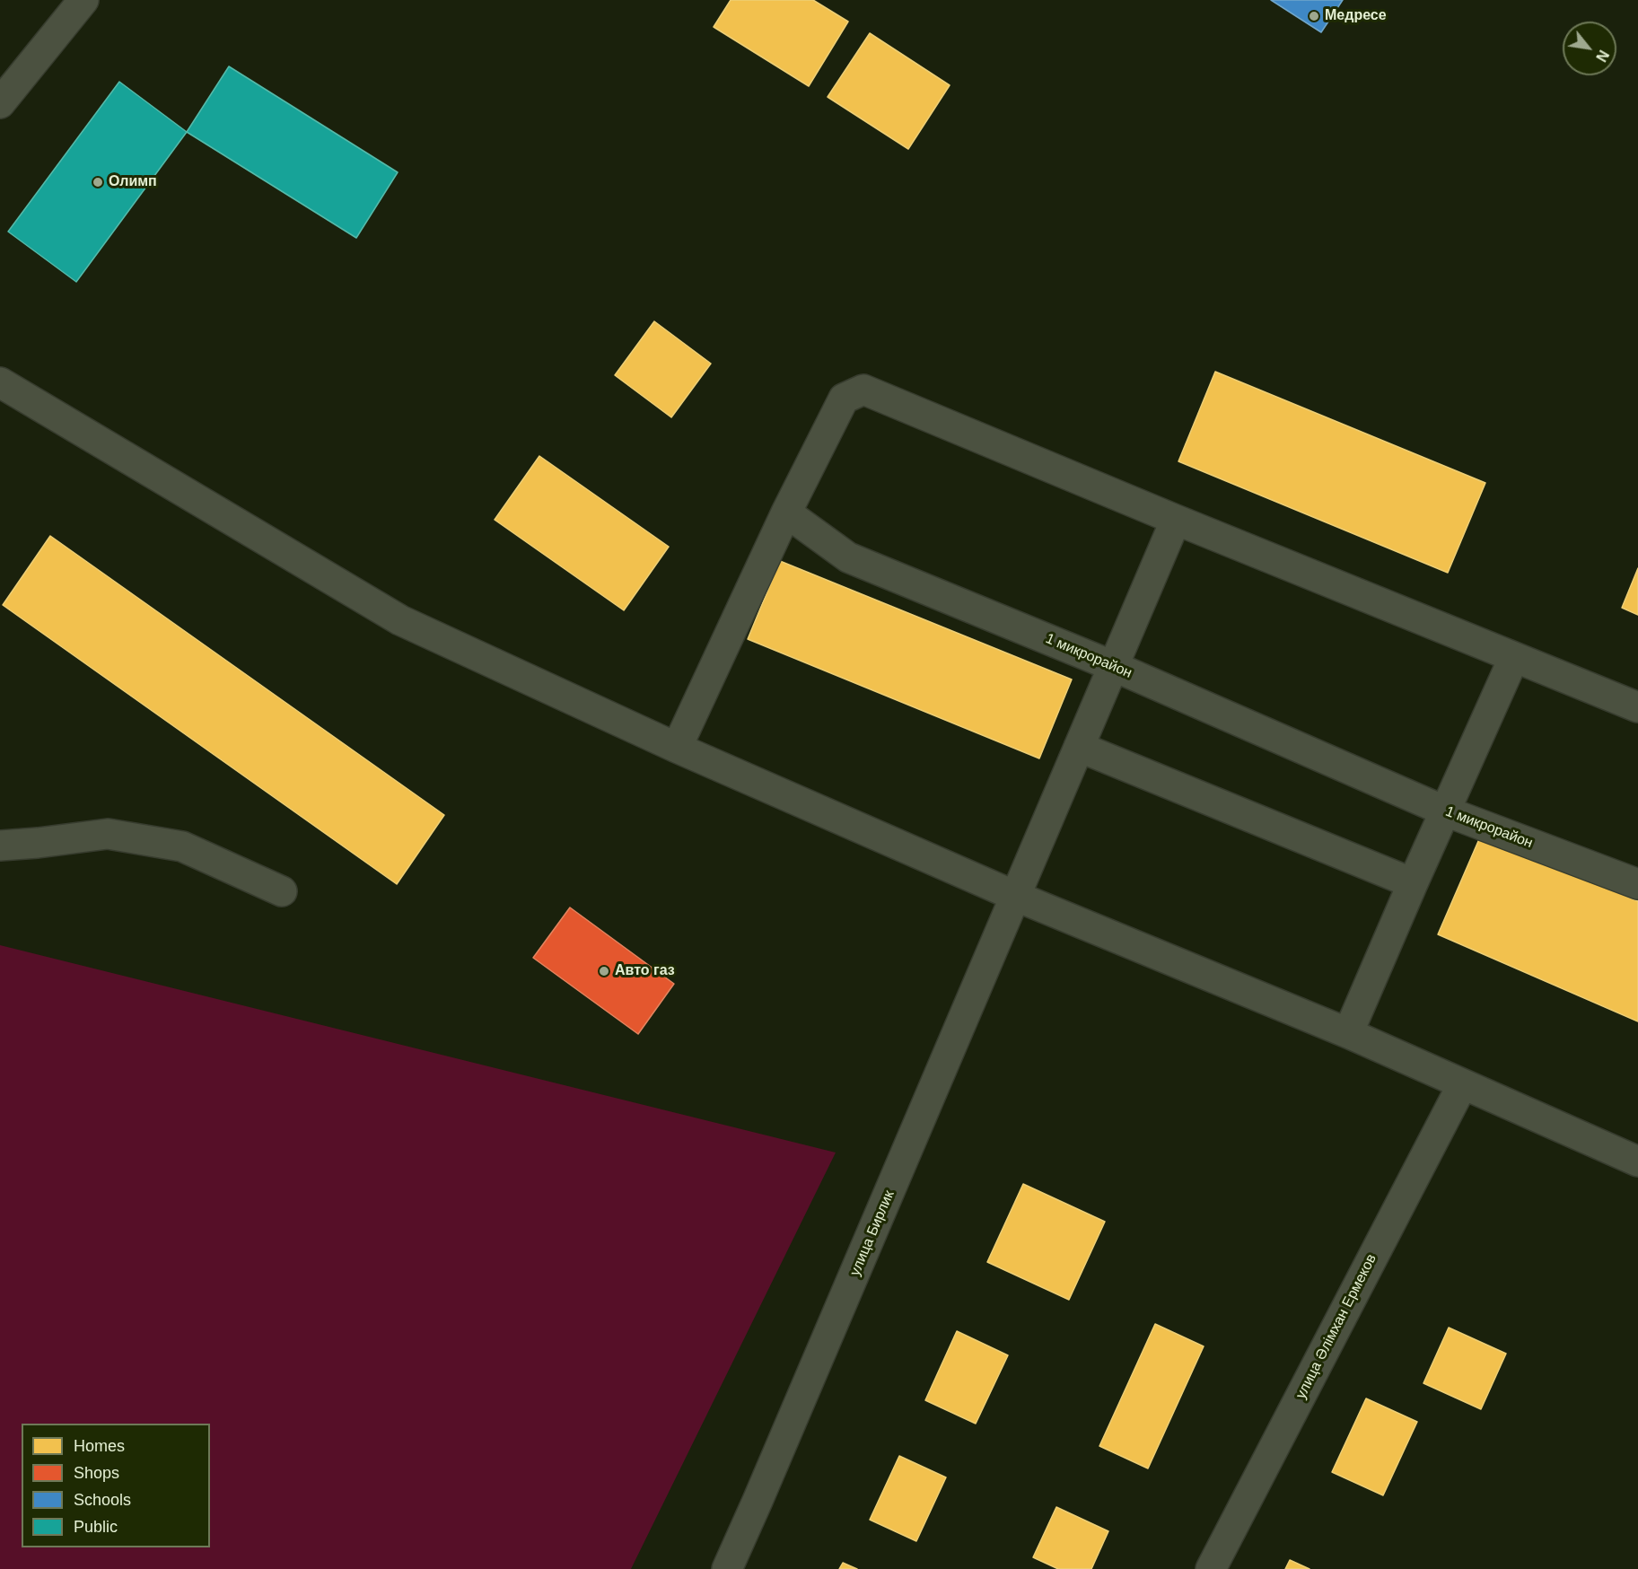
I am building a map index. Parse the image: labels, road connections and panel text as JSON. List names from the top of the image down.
{
  "streets": {
    "street": ["1 микрорайон", "улица Бирлик", "улица Әлімхан Ермеков"]
  },
  "crossings": [
    ["1 микрорайон", "улица Бирлик"]
  ],
  "places": ["Медресе", "Олимп", "Авто газ"],
  "legend": [
    "Homes",
    "Shops",
    "Schools",
    "Public"
  ],
  "north": "bottom right"
}
